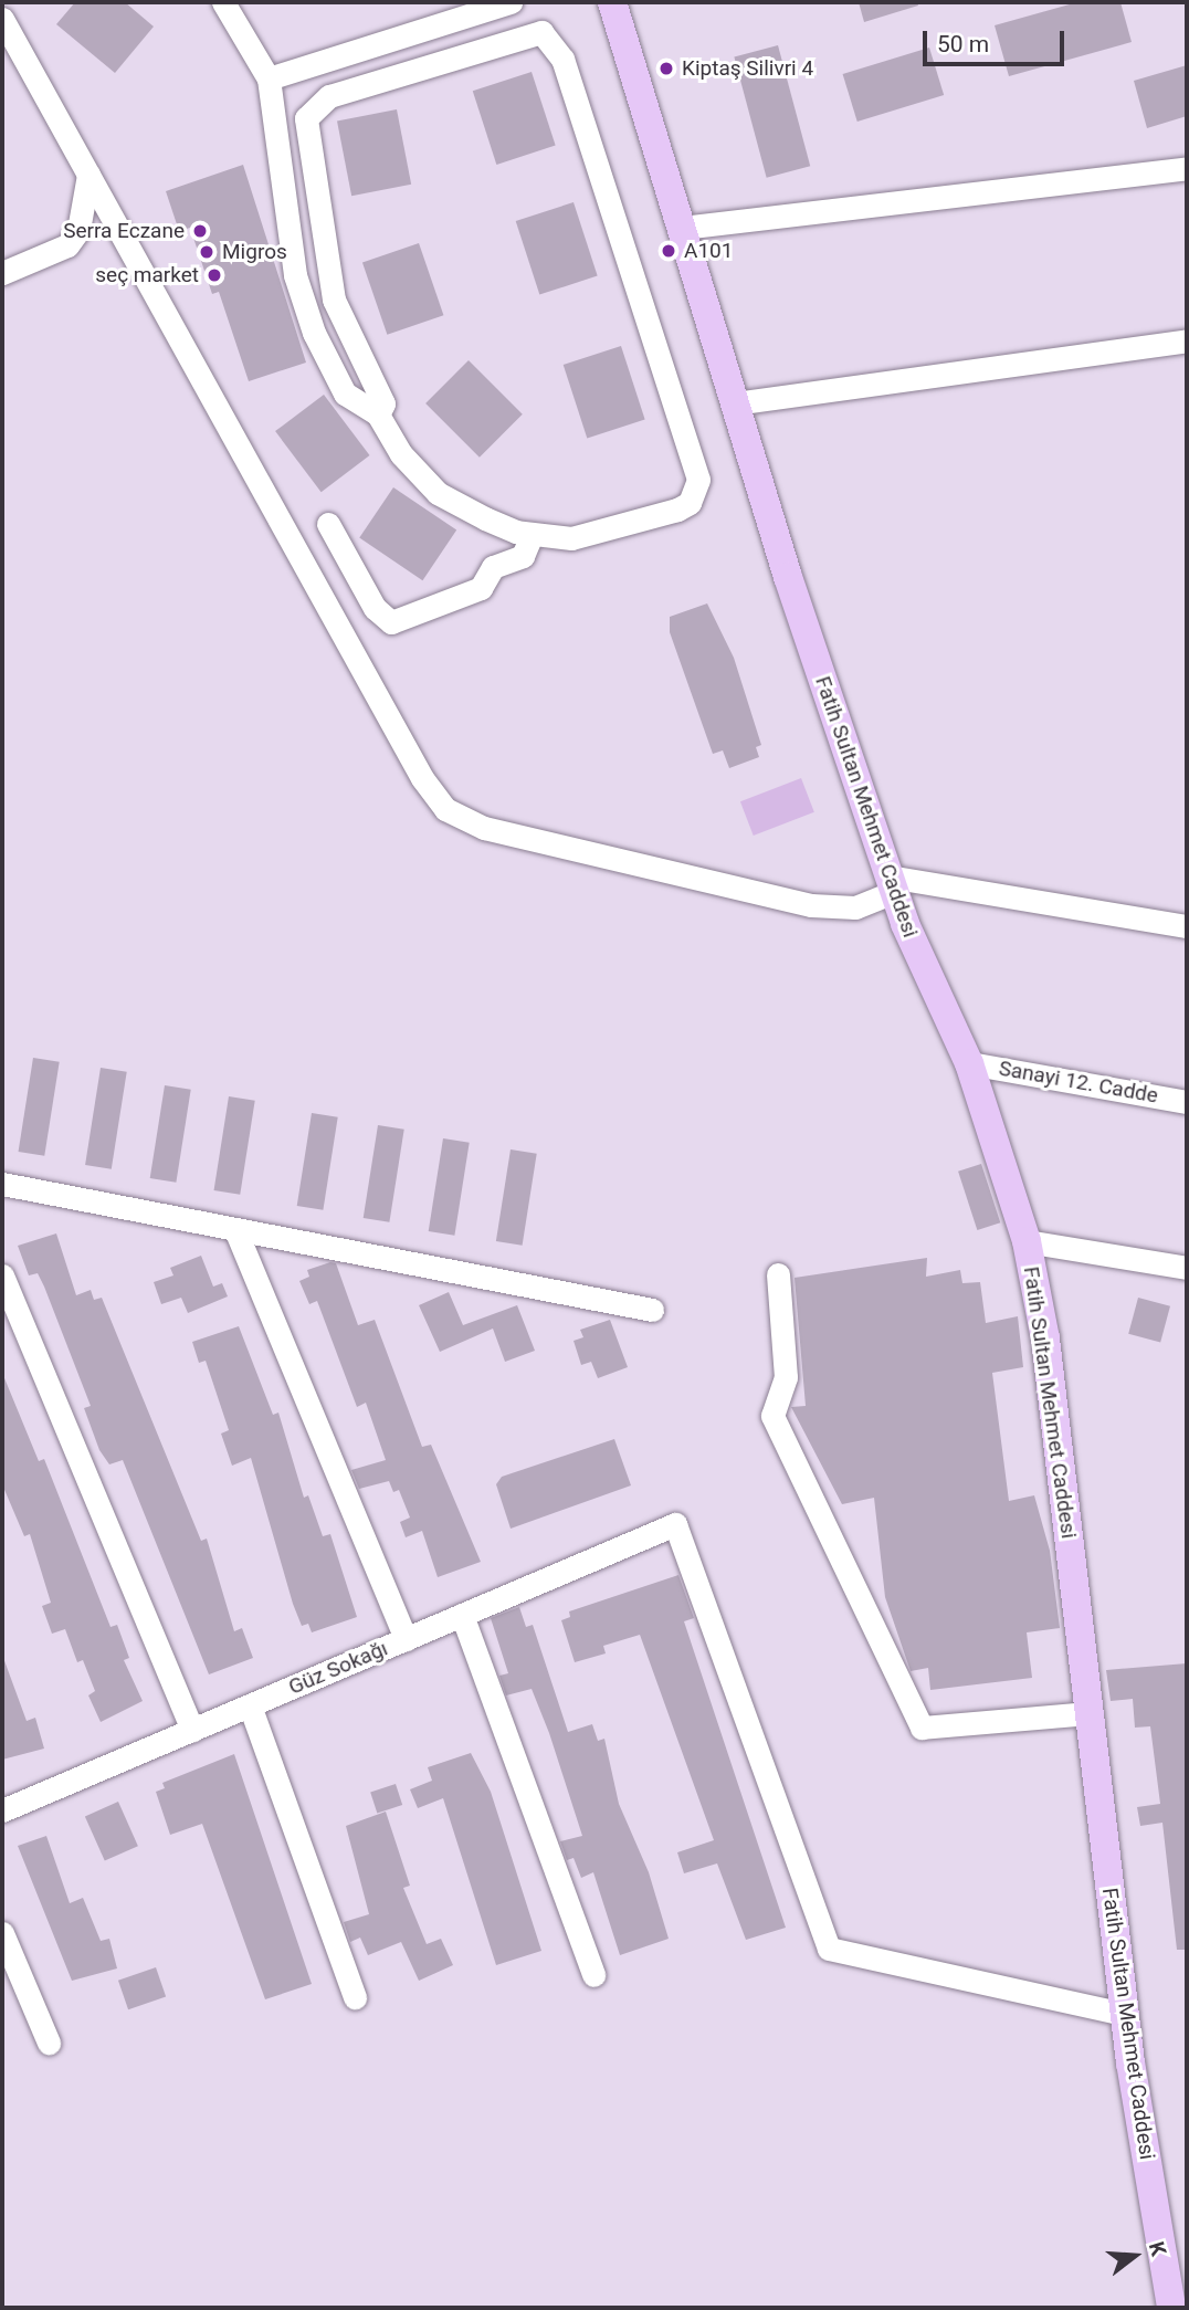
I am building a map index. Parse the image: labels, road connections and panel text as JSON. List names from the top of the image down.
{
  "streets": {
    "main road": ["Fatih Sultan Mehmet Caddesi"],
    "street": ["Sanayi 12. Cadde", "Güz Sokağı"]
  },
  "crossings": [
    ["Fatih Sultan Mehmet Caddesi", "Sanayi 12. Cadde"],
    ["Fatih Sultan Mehmet Caddesi", "Güz Sokağı"]
  ],
  "places": [
    "Kiptaş Silivri 4",
    "Serra Eczane",
    "A101",
    "Migros",
    "seç market"
  ],
  "scale_bar": "50 m",
  "north": "right"
}
